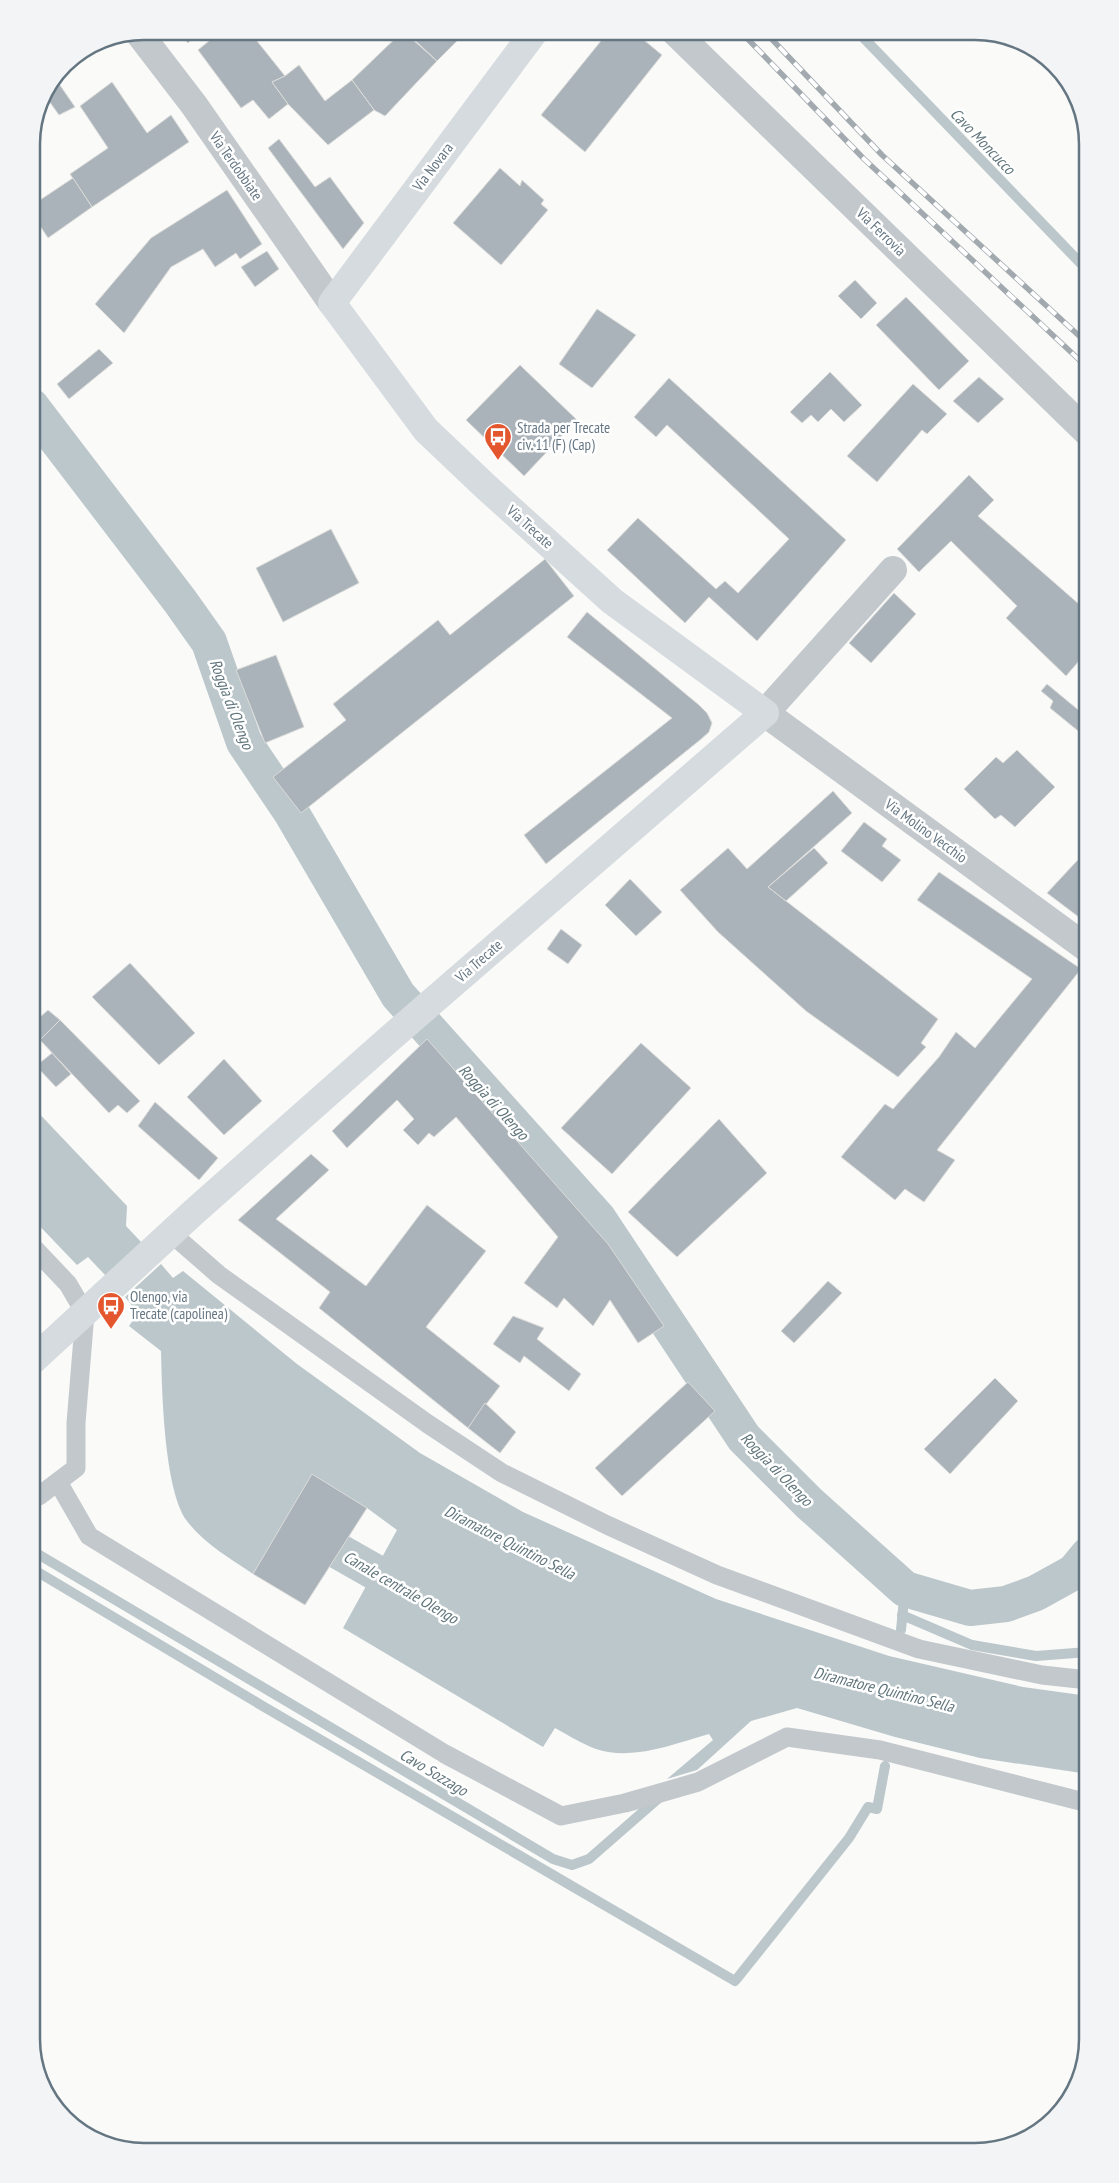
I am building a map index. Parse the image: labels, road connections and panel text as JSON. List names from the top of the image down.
{
  "streets": {
    "main road": ["Via Novara", "Via Trecate"],
    "street": ["Via Terdobbiate", "Via Ferrovia", "Via Molino Vecchio"]
  },
  "crossings": [
    ["Via Terdobbiate", "Via Novara"],
    ["Via Terdobbiate", "Via Trecate"],
    ["Via Novara", "Via Trecate"],
    ["Via Trecate", "Via Molino Vecchio"]
  ],
  "water": [
    "Cavo Moncucco",
    "Roggia di Olengo",
    "Diramatore Quintino Sella",
    "Canale centrale Olengo",
    "Cavo Sozzago"
  ],
  "places": {
    "bus stop": ["Strada per Trecate civ. 11 (F) (Cap)", "Olengo, via Trecate (capolinea)"]
  }
}
